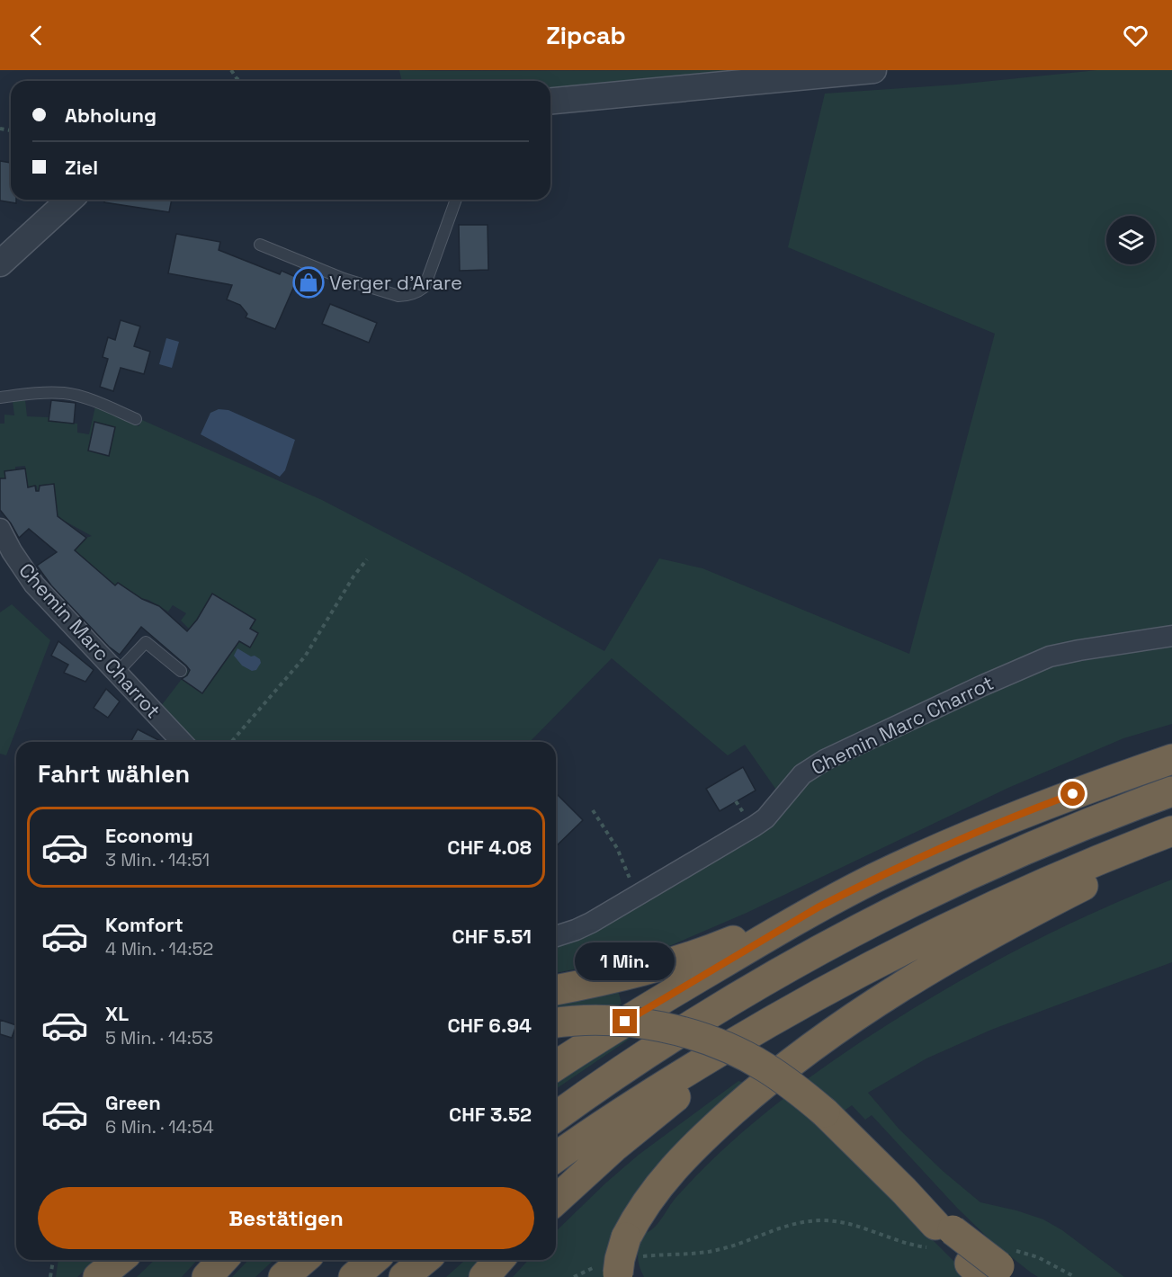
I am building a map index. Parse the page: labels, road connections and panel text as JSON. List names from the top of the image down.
{
  "streets": {
    "street": ["Chemin Marc Charrot"]
  },
  "places": {
    "shop": ["Verger d'Arare"]
  },
  "page": {
    "header": "Zipcab",
    "banner": ["Abholung", "Ziel"],
    "heading": "Fahrt wählen",
    "list": [
      {
        "name": "Economy",
        "note": "3 Min. · 14:51",
        "value": "CHF 4.08"
      },
      {
        "name": "Komfort",
        "note": "4 Min. · 14:52",
        "value": "CHF 5.51"
      },
      {
        "name": "XL",
        "note": "5 Min. · 14:53",
        "value": "CHF 6.94"
      },
      {
        "name": "Green",
        "note": "6 Min. · 14:54",
        "value": "CHF 3.52"
      }
    ],
    "bubble": "1 Min.",
    "buttons": "Bestätigen"
  }
}
